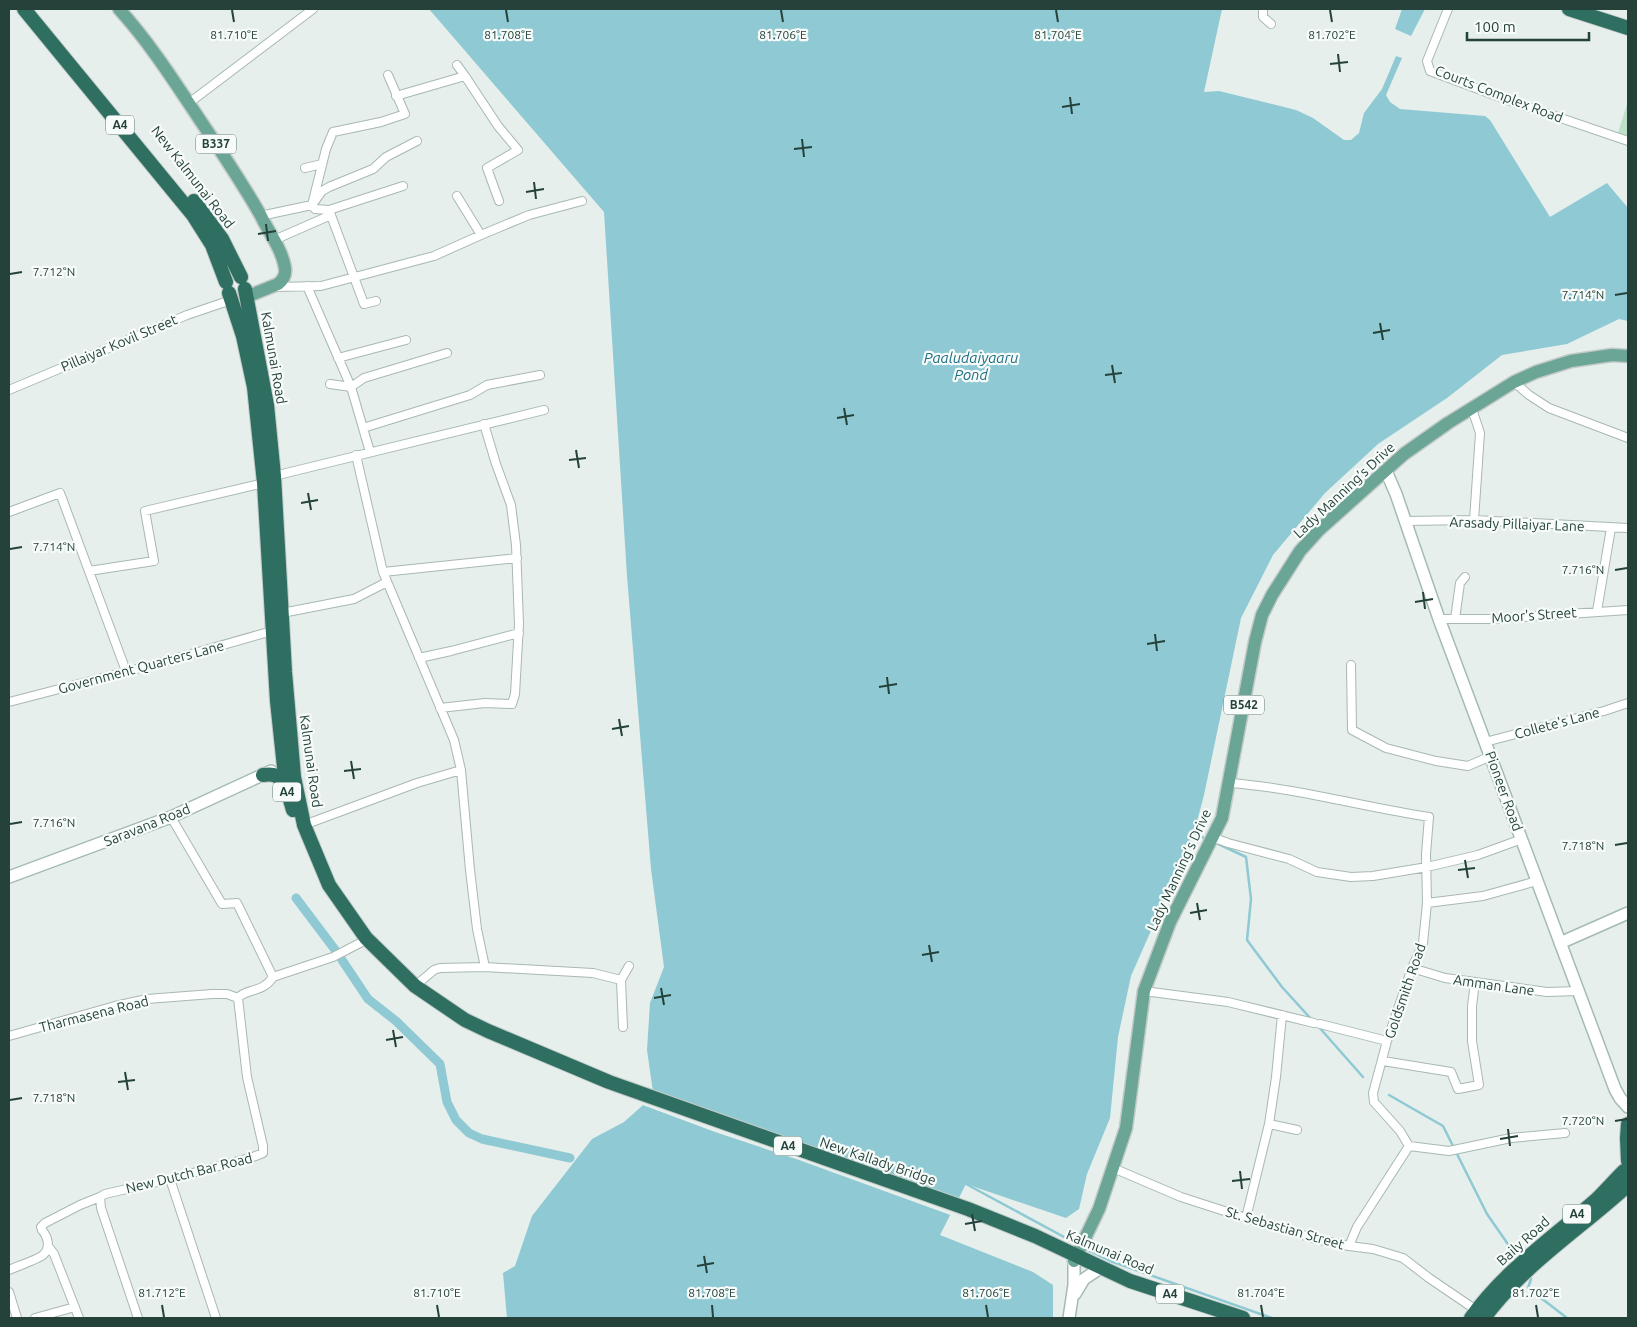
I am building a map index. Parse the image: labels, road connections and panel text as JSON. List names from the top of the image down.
{
  "streets": {
    "highway": [
      "A4",
      "New Kalmunai Road",
      "Kalmunai Road",
      "New Kallady Bridge",
      "Baily Road"
    ],
    "main road": [
      "B337",
      "Lady Manning’s Drive",
      "B542",
      "Pioneer Road",
      "Saravana Road"
    ],
    "street": [
      "Courts Complex Road",
      "Pillaiyar Kovil Street",
      "Arasady Pillaiyar Lane",
      "Moor's Street",
      "Government Quarters Lane",
      "Collete's Lane",
      "Amman Lane",
      "Goldsmith Road",
      "Tharmasena Road",
      "New Dutch Bar Road",
      "St. Sebastian Street"
    ]
  },
  "crossings": [
    ["A4", "Baily Road"],
    ["New Kalmunai Road", "Pillaiyar Kovil Street"],
    ["New Kalmunai Road", "Kalmunai Road"],
    ["Pillaiyar Kovil Street", "Kalmunai Road"],
    ["Kalmunai Road", "Lady Manning’s Drive"],
    ["Kalmunai Road", "Government Quarters Lane"],
    ["Kalmunai Road", "Saravana Road"],
    ["Kalmunai Road", "New Kallady Bridge"],
    ["Lady Manning’s Drive", "Pioneer Road"],
    ["Lady Manning’s Drive", "Goldsmith Road"],
    ["Lady Manning’s Drive", "St. Sebastian Street"],
    ["Arasady Pillaiyar Lane", "Pioneer Road"],
    ["Moor's Street", "Pioneer Road"],
    ["Collete's Lane", "Pioneer Road"],
    ["Pioneer Road", "Amman Lane"],
    ["Amman Lane", "Goldsmith Road"],
    ["Tharmasena Road", "New Dutch Bar Road"],
    ["St. Sebastian Street", "Baily Road"]
  ],
  "water": ["Paaludaiyaaru Pond"],
  "scale_bar": "100 m",
  "coordinates": [
    "81.702°E",
    "81.710°E",
    "81.708°E",
    "81.706°E",
    "81.704°E",
    "7.712°N",
    "7.714°N",
    "7.716°N",
    "7.718°N",
    "7.720°N",
    "81.712°E"
  ]
}
